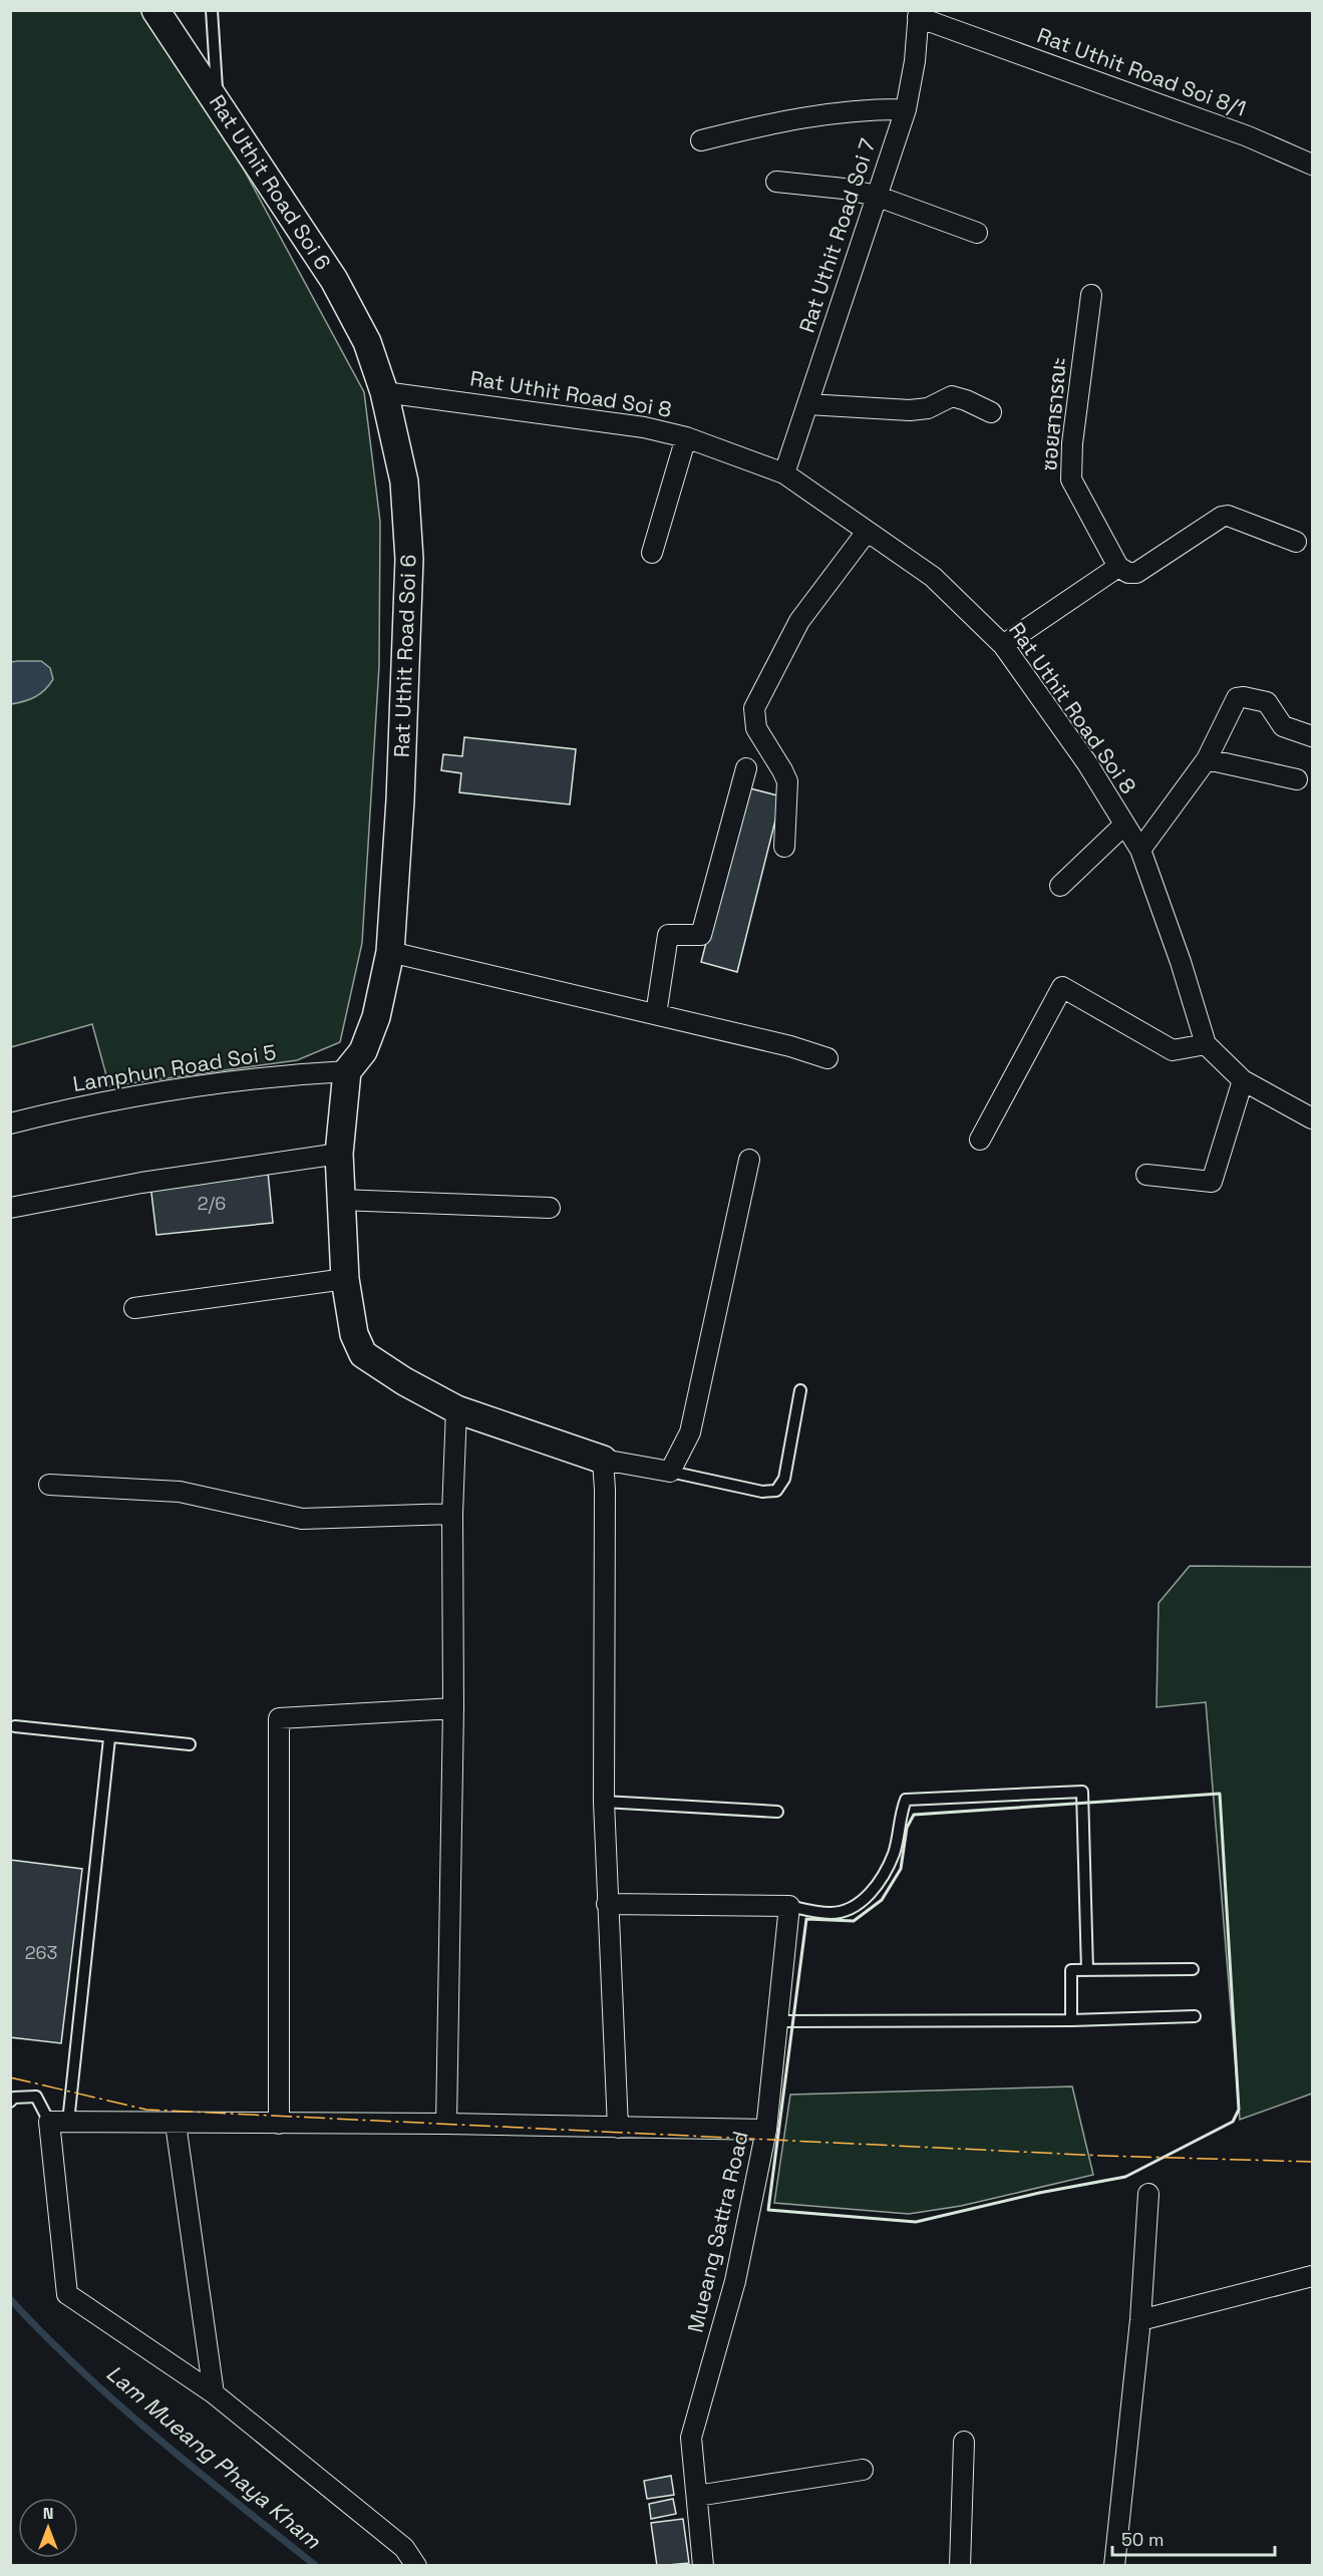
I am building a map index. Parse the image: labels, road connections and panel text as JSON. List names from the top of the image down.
{
  "streets": {
    "street": [
      "Rat Uthit Road Soi 8/1",
      "Rat Uthit Road Soi 6",
      "Rat Uthit Road Soi 7",
      "Rat Uthit Road Soi 8",
      "ซอยสาธารณะ",
      "Lamphun Road Soi 5",
      "Mueang Sattra Road"
    ]
  },
  "crossings": [
    ["Rat Uthit Road Soi 8/1", "Rat Uthit Road Soi 7"],
    ["Rat Uthit Road Soi 6", "Rat Uthit Road Soi 8"],
    ["Rat Uthit Road Soi 6", "Lamphun Road Soi 5"],
    ["Rat Uthit Road Soi 7", "Rat Uthit Road Soi 8"]
  ],
  "water": ["Lam Mueang Phaya Kham"],
  "house_numbers": ["2/6", "263"],
  "scale_bar": "50 m",
  "north": "top"
}
